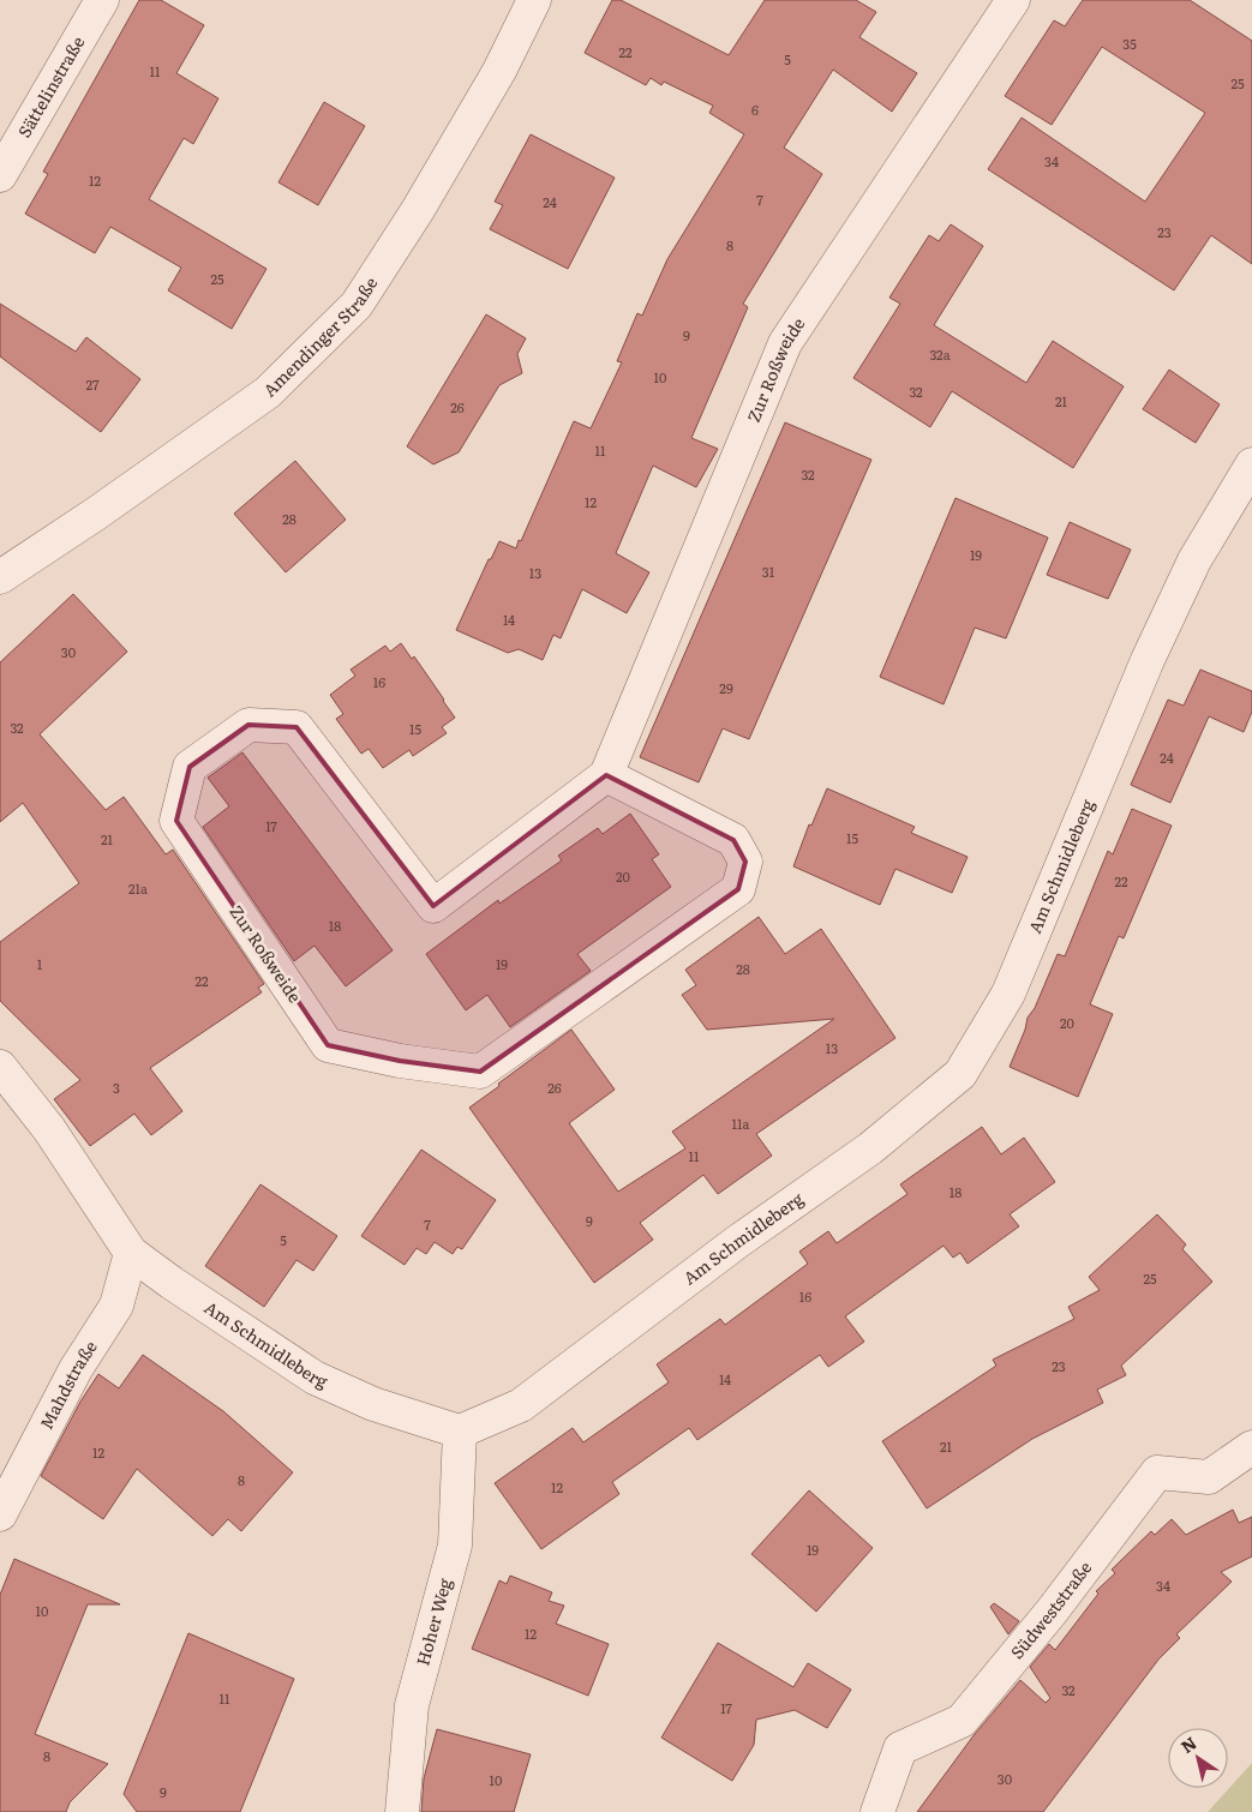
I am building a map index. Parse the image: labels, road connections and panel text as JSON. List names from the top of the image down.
{
  "streets": {
    "street": [
      "Sättelinstraße",
      "Amendinger Straße",
      "Zur Roßweide",
      "Am Schmidleberg",
      "Mahdstraße",
      "Südweststraße",
      "Hoher Weg"
    ]
  },
  "crossings": [
    ["Am Schmidleberg", "Mahdstraße"],
    ["Am Schmidleberg", "Hoher Weg"]
  ],
  "house_numbers": [
    "35",
    "22",
    "5",
    "11",
    "25",
    "6",
    "34",
    "12",
    "7",
    "24",
    "23",
    "8",
    "25",
    "9",
    "32a",
    "10",
    "27",
    "32",
    "21",
    "26",
    "11",
    "32",
    "12",
    "28",
    "19",
    "31",
    "13",
    "14",
    "30",
    "16",
    "29",
    "32",
    "15",
    "24",
    "17",
    "15",
    "21",
    "20",
    "22",
    "21a",
    "18",
    "1",
    "19",
    "28",
    "22",
    "20",
    "13",
    "3",
    "26",
    "11a",
    "11",
    "18",
    "9",
    "7",
    "5",
    "25",
    "16",
    "23",
    "14",
    "21",
    "12",
    "8",
    "12",
    "19",
    "34",
    "10",
    "12",
    "32",
    "11",
    "17",
    "8",
    "30",
    "10",
    "9"
  ],
  "north": "top left"
}
